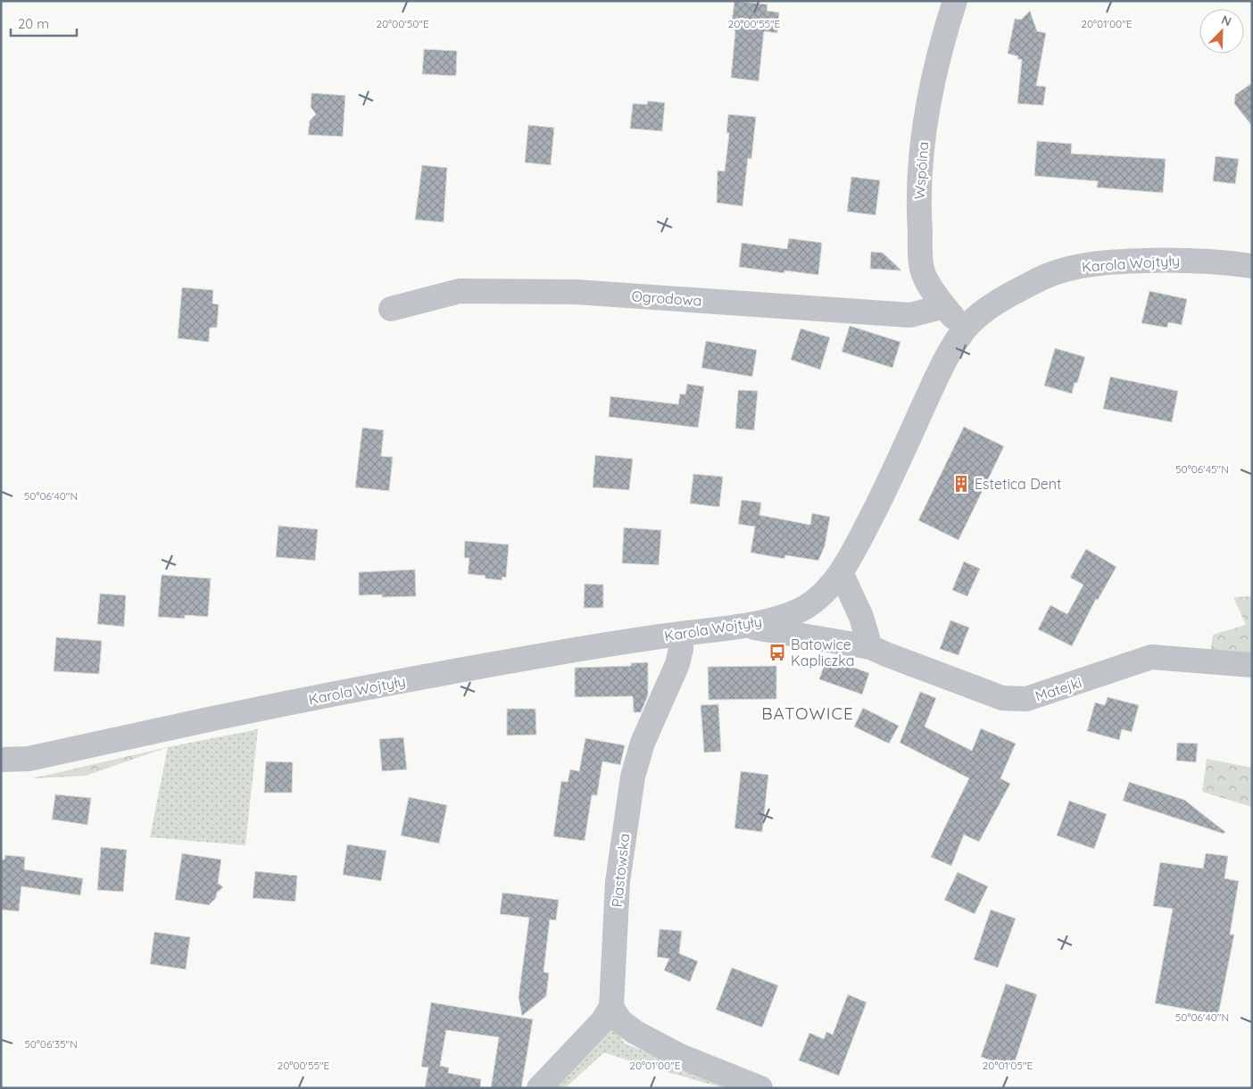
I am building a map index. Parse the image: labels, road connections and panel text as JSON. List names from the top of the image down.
{
  "streets": {
    "street": [
      "Wspólna",
      "Karola Wojtyły",
      "Ogrodowa",
      "Matejki",
      "Piastowska"
    ]
  },
  "crossings": [
    ["Wspólna", "Karola Wojtyły"],
    ["Wspólna", "Ogrodowa"],
    ["Karola Wojtyły", "Matejki"],
    ["Karola Wojtyły", "Piastowska"]
  ],
  "districts": ["BATOWICE"],
  "places": {
    "building": ["Estetica Dent"],
    "bus stop": ["Batowice Kapliczka"]
  },
  "scale_bar": "20 m",
  "north": "top right",
  "coordinates": [
    "20°00'50\"E",
    "20°00'55\"E",
    "20°01'00\"E",
    "50°06'45\"N",
    "50°06'40\"N",
    "50°06'35\"N",
    "20°01'05\"E"
  ]
}
